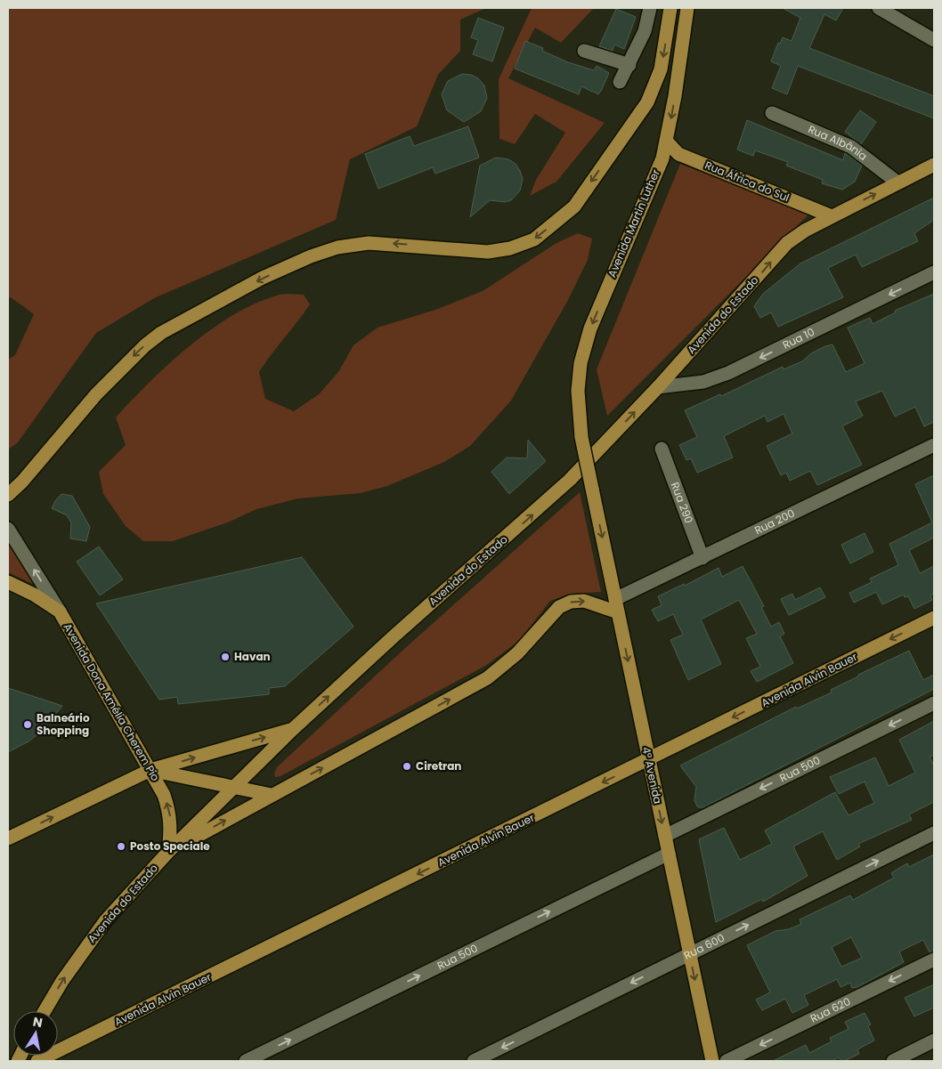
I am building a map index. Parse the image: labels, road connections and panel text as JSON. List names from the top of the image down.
{
  "streets": {
    "main road": [
      "Rua África do Sul",
      "Avenida Martin Luther",
      "Avenida do Estado",
      "Avenida Alvin Bauer",
      "Avenida Dona Amélia Cherem Pio",
      "4ª Avenida"
    ],
    "street": [
      "Rua Albânia",
      "Rua 10",
      "Rua 290",
      "Rua 200",
      "Rua 500",
      "Rua 600",
      "Rua 620"
    ]
  },
  "crossings": [
    ["Rua Albânia", "Avenida do Estado"],
    ["Rua África do Sul", "Avenida Martin Luther"],
    ["Rua África do Sul", "Avenida do Estado"],
    ["Avenida Martin Luther", "4ª Avenida"],
    ["Avenida do Estado", "Rua 10"],
    ["Avenida do Estado", "Avenida Dona Amélia Cherem Pio"],
    ["Rua 290", "Rua 200"],
    ["Rua 200", "4ª Avenida"],
    ["Avenida Alvin Bauer", "4ª Avenida"],
    ["Rua 500", "4ª Avenida"],
    ["4ª Avenida", "Rua 600"]
  ],
  "one_way": [
    "Avenida Martin Luther",
    "Rua 10",
    "Avenida Alvin Bauer",
    "4ª Avenida",
    "Rua 620"
  ],
  "places": [
    "Havan",
    "Balneário Shopping",
    "Ciretran",
    "Posto Speciale"
  ],
  "north": "top"
}
